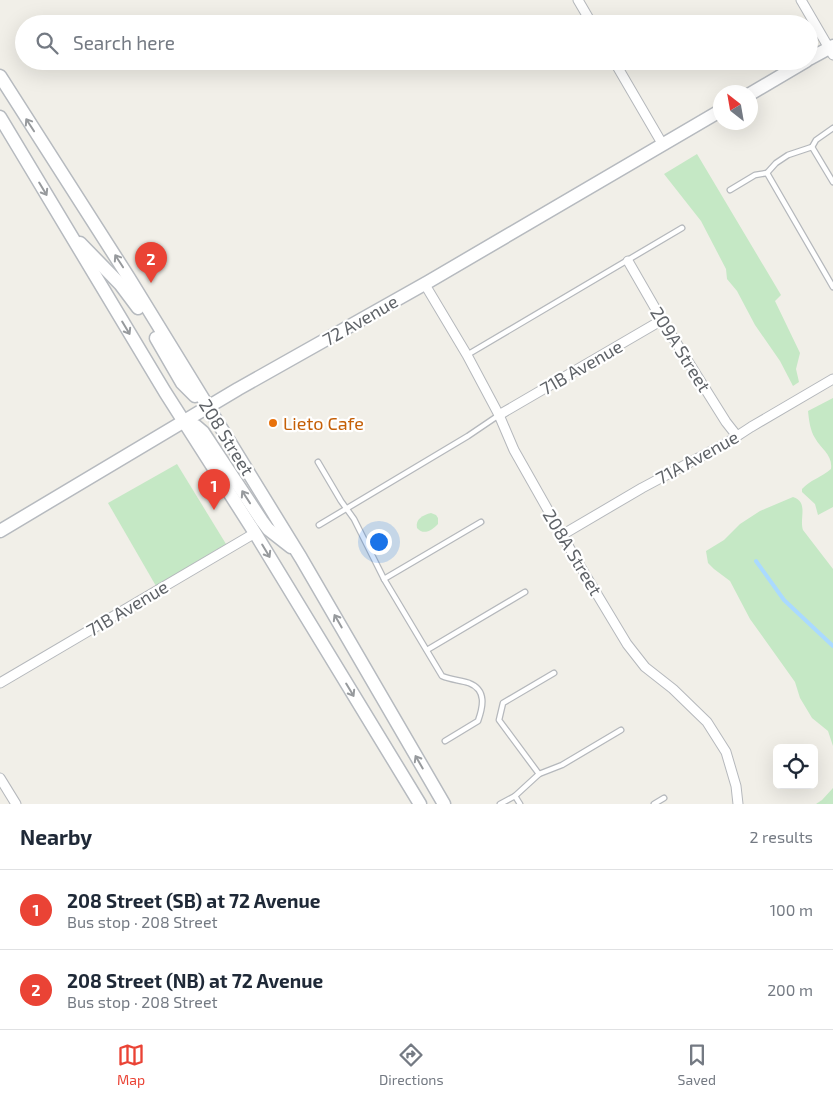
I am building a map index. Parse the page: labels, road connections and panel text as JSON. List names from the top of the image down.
{
  "streets": {
    "main road": ["72 Avenue", "208 Street"],
    "street": [
      "209A Street",
      "71B Avenue",
      "71A Avenue",
      "208A Street"
    ]
  },
  "crossings": [
    ["72 Avenue", "208 Street"],
    ["72 Avenue", "208A Street"],
    ["209A Street", "71B Avenue"],
    ["209A Street", "71A Avenue"],
    ["71B Avenue", "208 Street"],
    ["71B Avenue", "208A Street"],
    ["71A Avenue", "208A Street"]
  ],
  "places": ["Lieto Cafe"],
  "north": "top left",
  "page": {
    "search": "Search here",
    "pins": ["2", "1"],
    "heading": ["Nearby", "2 results"],
    "list": [
      {
        "mark": "1",
        "name": "208 Street (SB) at 72 Avenue",
        "note": "Bus stop · 208 Street",
        "value": "100 m"
      },
      {
        "mark": "2",
        "name": "208 Street (NB) at 72 Avenue",
        "note": "Bus stop · 208 Street",
        "value": "200 m"
      }
    ],
    "nav": ["Map", "Directions", "Saved"]
  }
}
